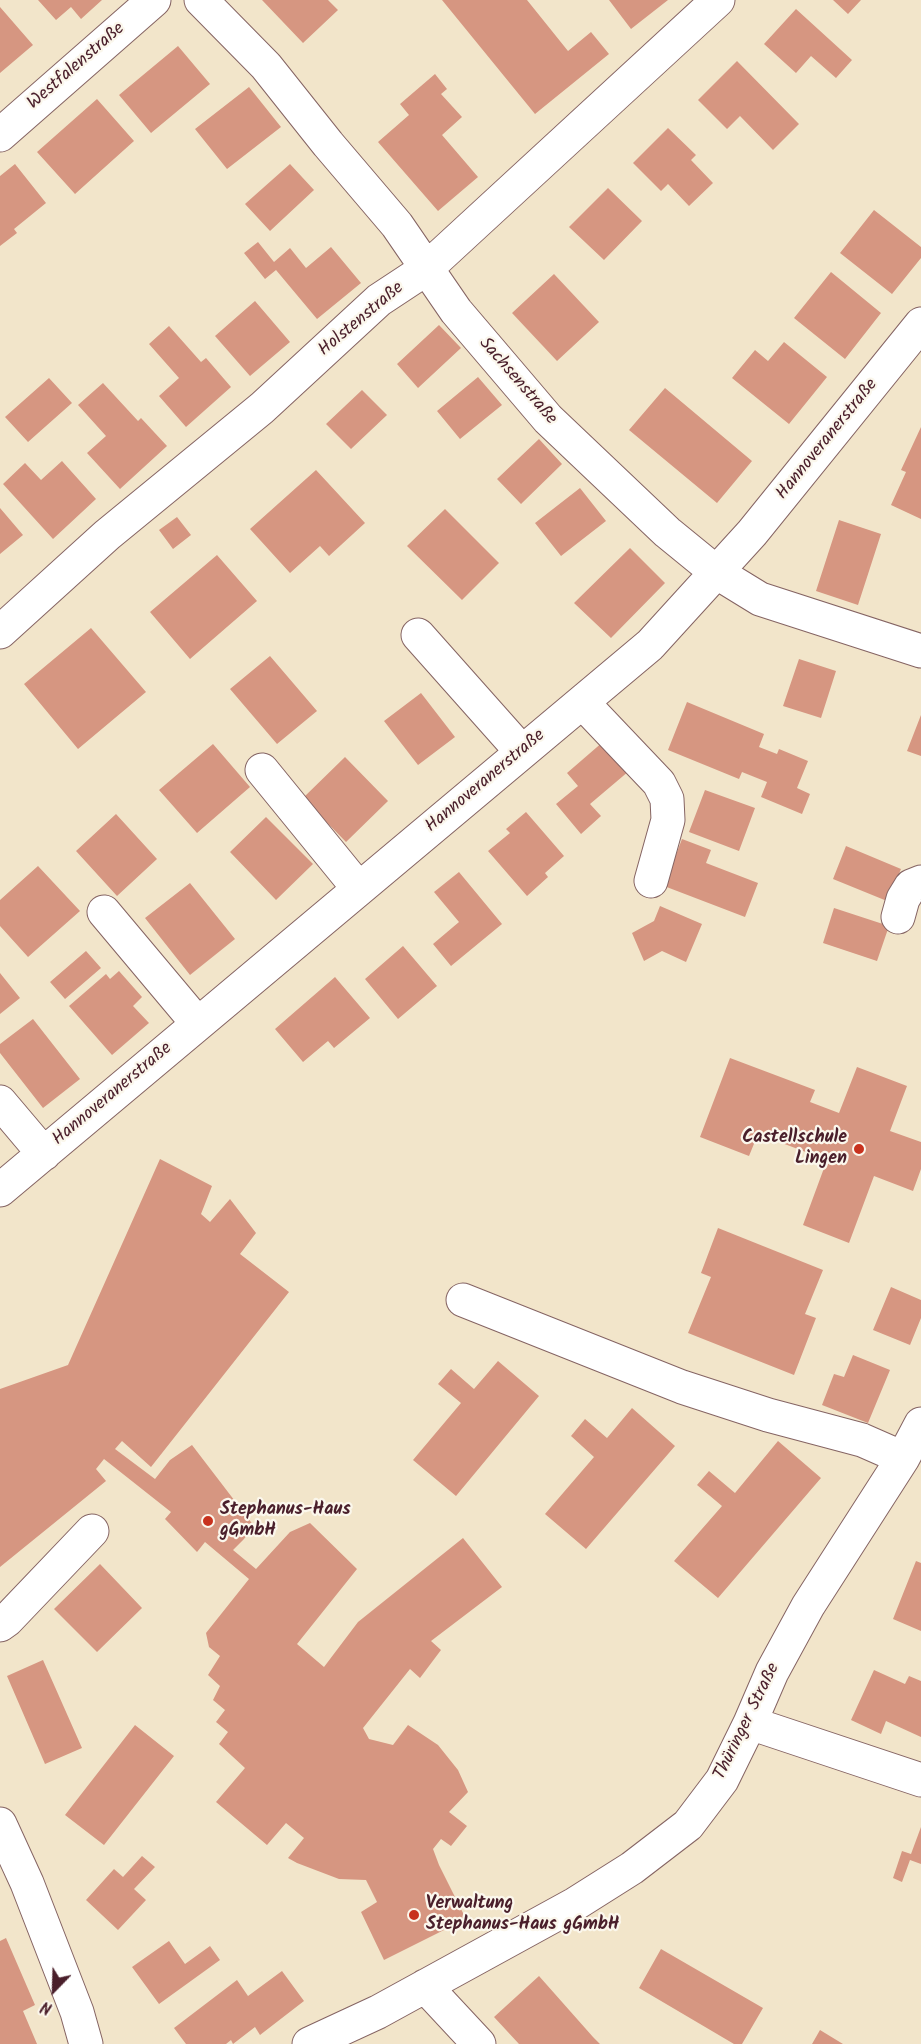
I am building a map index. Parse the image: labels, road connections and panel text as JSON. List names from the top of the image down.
{
  "streets": {
    "street": [
      "Westfalenstraße",
      "Holstenstraße",
      "Sachsenstraße",
      "Hannoveranerstraße",
      "Thüringer Straße"
    ]
  },
  "crossings": [
    ["Holstenstraße", "Sachsenstraße"],
    ["Sachsenstraße", "Hannoveranerstraße"]
  ],
  "places": ["Castellschule Lingen", "Stephanus-Haus gGmbH", "Verwaltung Stephanus-Haus gGmbH"],
  "north": "bottom left"
}
